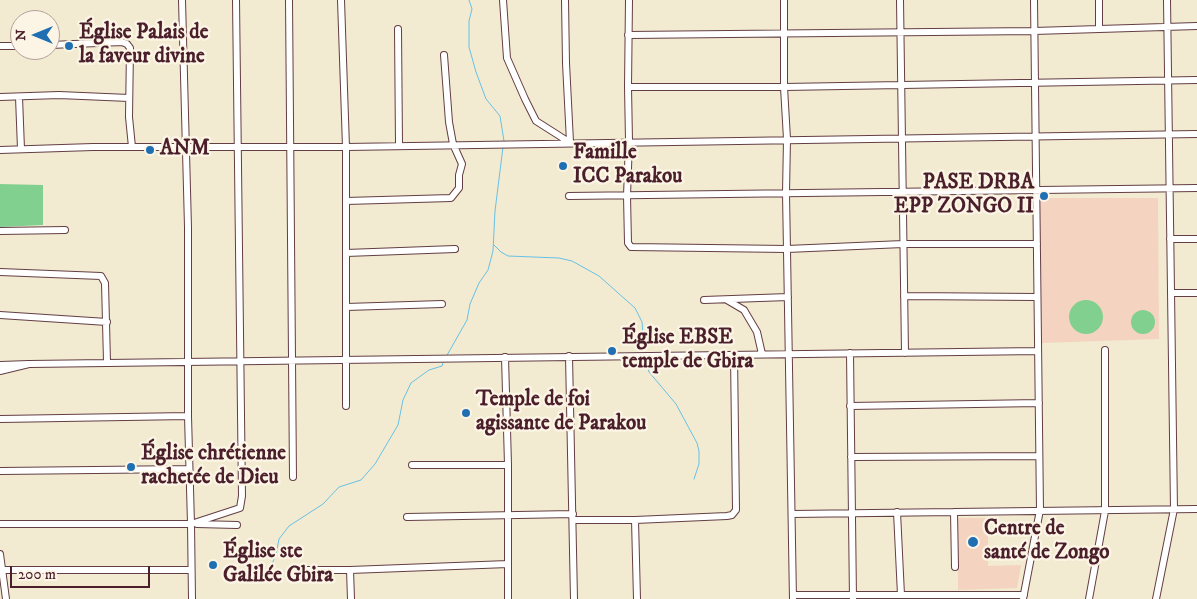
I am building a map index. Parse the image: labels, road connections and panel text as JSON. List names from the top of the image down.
{
  "places": [
    "Église Palais de la faveur divine",
    "ANM",
    "Famille ICC Parakou",
    "PASE DRBA EPP ZONGO II",
    "Église EBSE temple de Gbira",
    "Temple de foi agissante de Parakou",
    "Église chrétienne rachetée de Dieu",
    "Centre de santé de Zongo",
    "Église ste Galilée Gbira"
  ],
  "scale_bar": "200 m",
  "north": "left"
}
